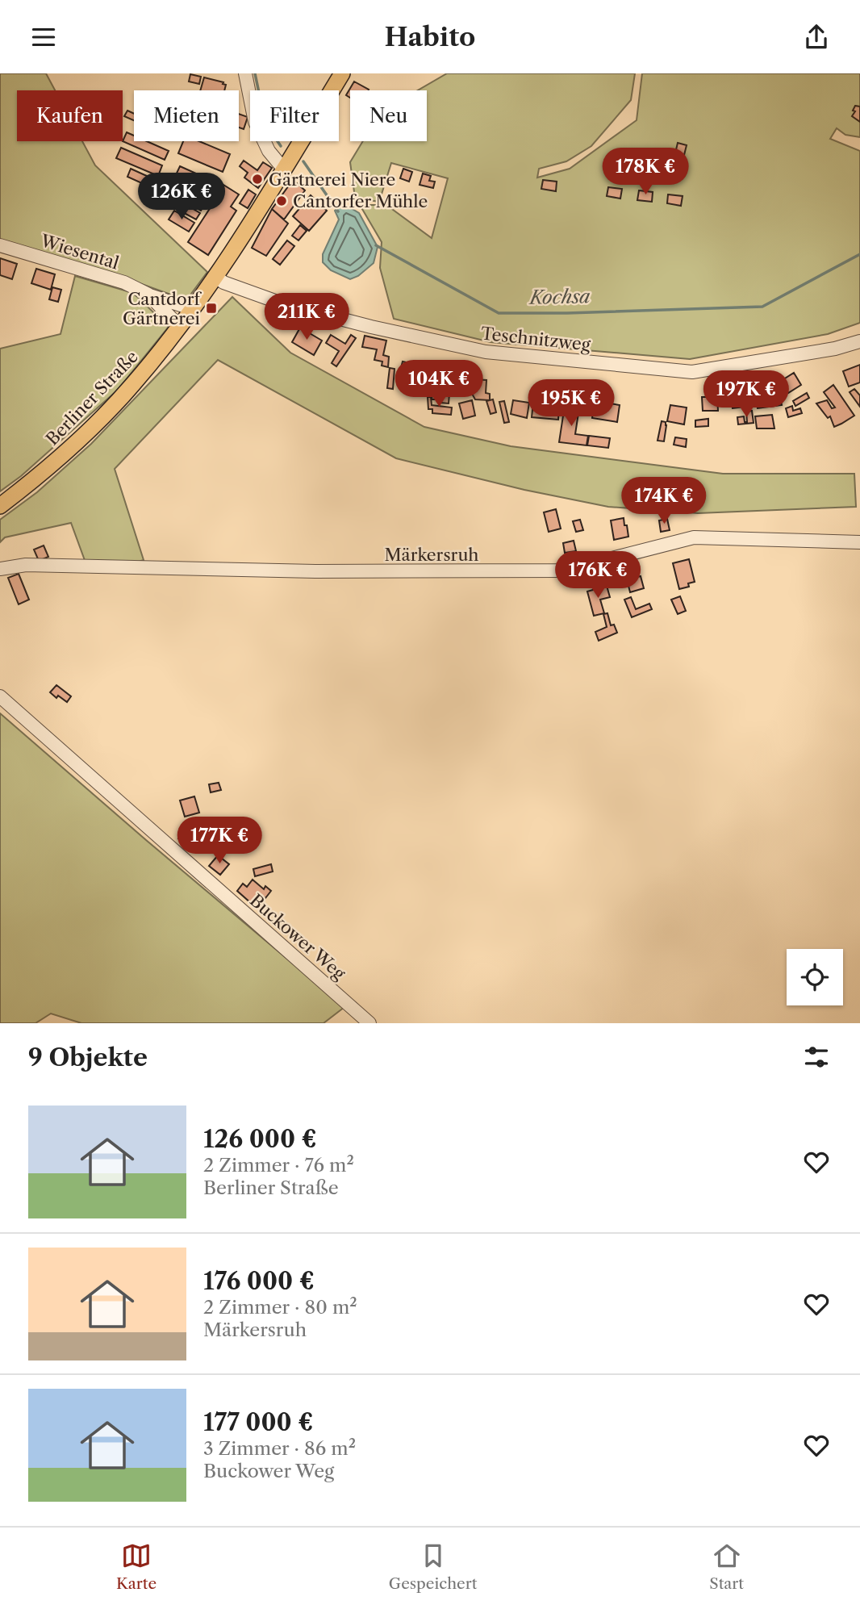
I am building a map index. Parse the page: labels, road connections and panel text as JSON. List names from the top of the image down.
{
  "streets": {
    "main road": ["Berliner Straße"],
    "street": [
      "Wiesental",
      "Teschnitzweg",
      "Märkersruh",
      "Buckower Weg"
    ]
  },
  "crossings": [
    ["Wiesental", "Berliner Straße"],
    ["Teschnitzweg", "Berliner Straße"]
  ],
  "water": ["Kochsa"],
  "places": {
    "other": ["Gärtnerei Niere", "Cantorfer Mühle"],
    "transit": ["Cantdorf Gärtnerei"]
  },
  "page": {
    "header": "Habito",
    "chip": [
      "Kaufen",
      "Mieten",
      "Filter",
      "Neu"
    ],
    "price": [
      "178K €",
      "126K €",
      "211K €",
      "104K €",
      "197K €",
      "195K €",
      "174K €",
      "176K €",
      "177K €"
    ],
    "heading": "9 Objekte",
    "list": [
      {
        "name": "126 000 €",
        "note": "2 Zimmer · 76 m² · Berliner Straße"
      },
      {
        "name": "176 000 €",
        "note": "2 Zimmer · 80 m² · Märkersruh"
      },
      {
        "name": "177 000 €",
        "note": "3 Zimmer · 86 m² · Buckower Weg"
      }
    ],
    "tabs": ["Karte", "Gespeichert", "Start"]
  }
}
